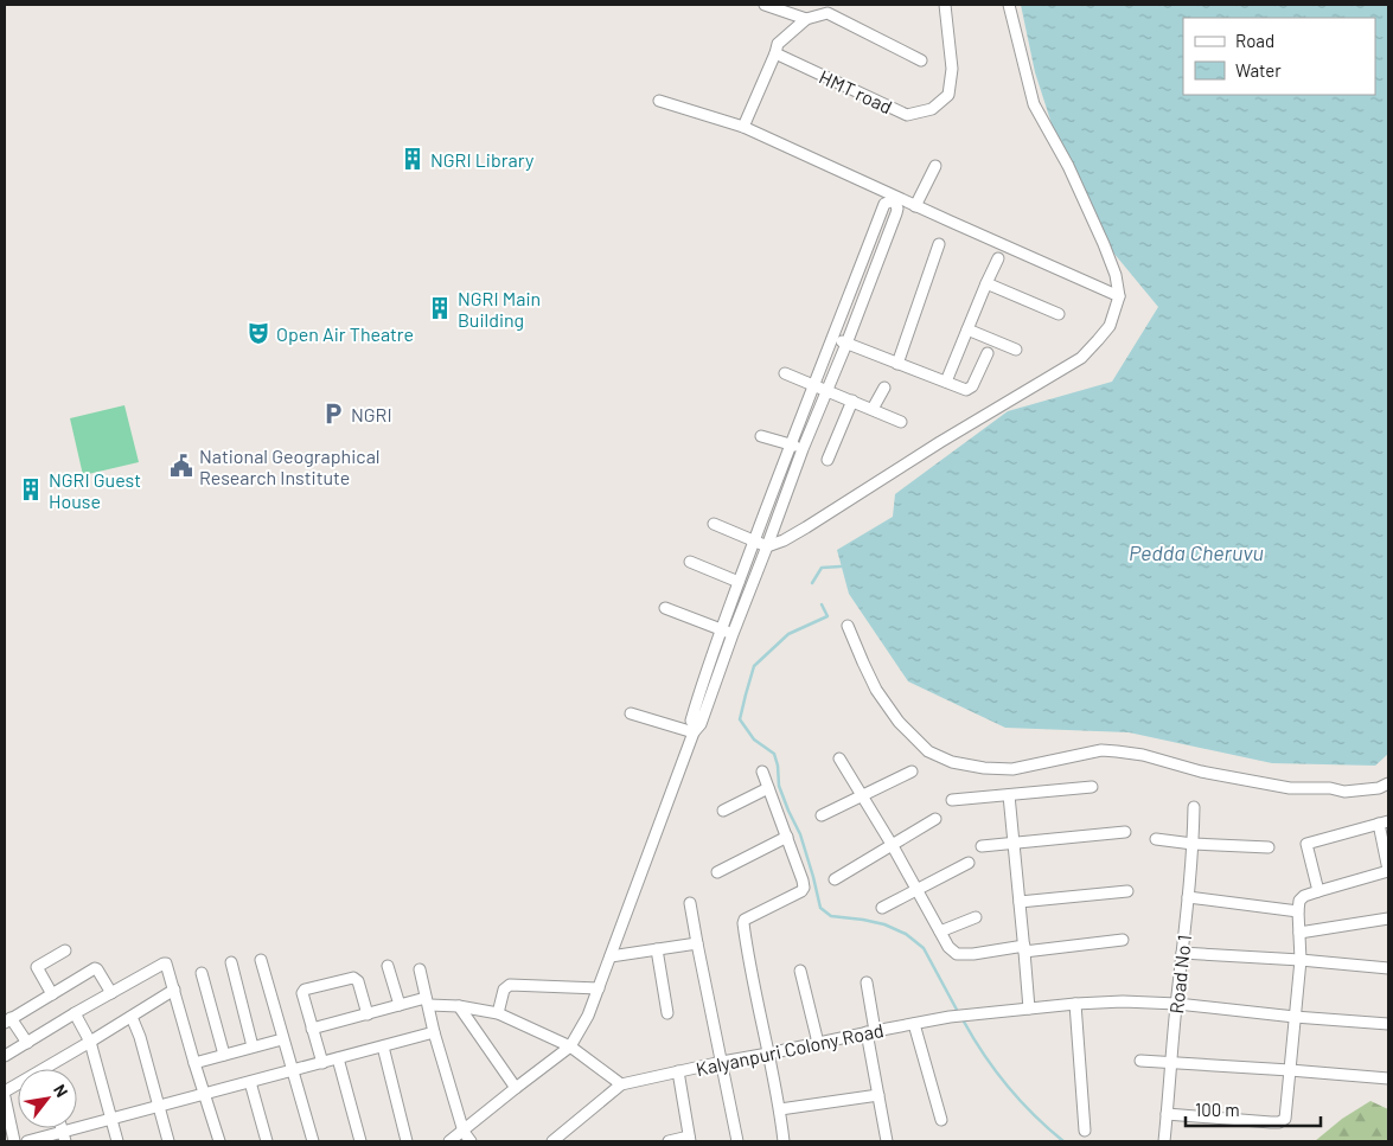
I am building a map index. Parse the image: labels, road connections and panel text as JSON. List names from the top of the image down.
{
  "streets": {
    "street": ["HMT road", "Road No 1", "Kalyanpuri Colony Road"]
  },
  "crossings": [
    ["Road No 1", "Kalyanpuri Colony Road"]
  ],
  "water": ["Pedda Cheruvu"],
  "places": {
    "building": ["NGRI Library", "NGRI Main Building", "NGRI Guest House"],
    "theatre": ["Open Air Theatre"],
    "parking": ["NGRI"],
    "public building": ["National Geographical Research Institute"]
  },
  "legend": ["Road", "Water"],
  "scale_bar": "100 m",
  "north": "top right"
}
